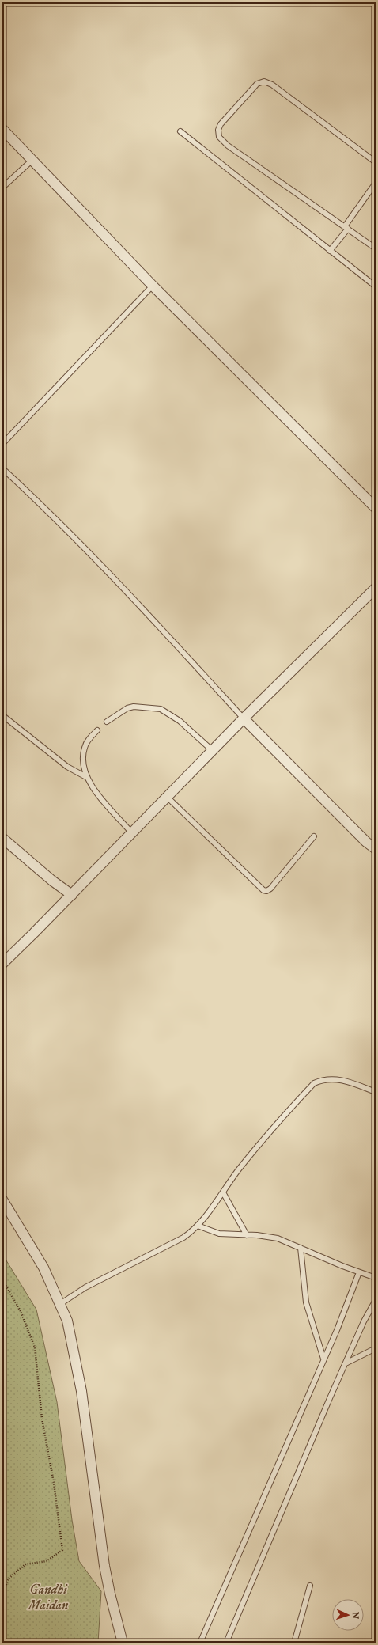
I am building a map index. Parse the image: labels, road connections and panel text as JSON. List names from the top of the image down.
{
  "parks": ["Gandhi Maidan"],
  "north": "right"
}
